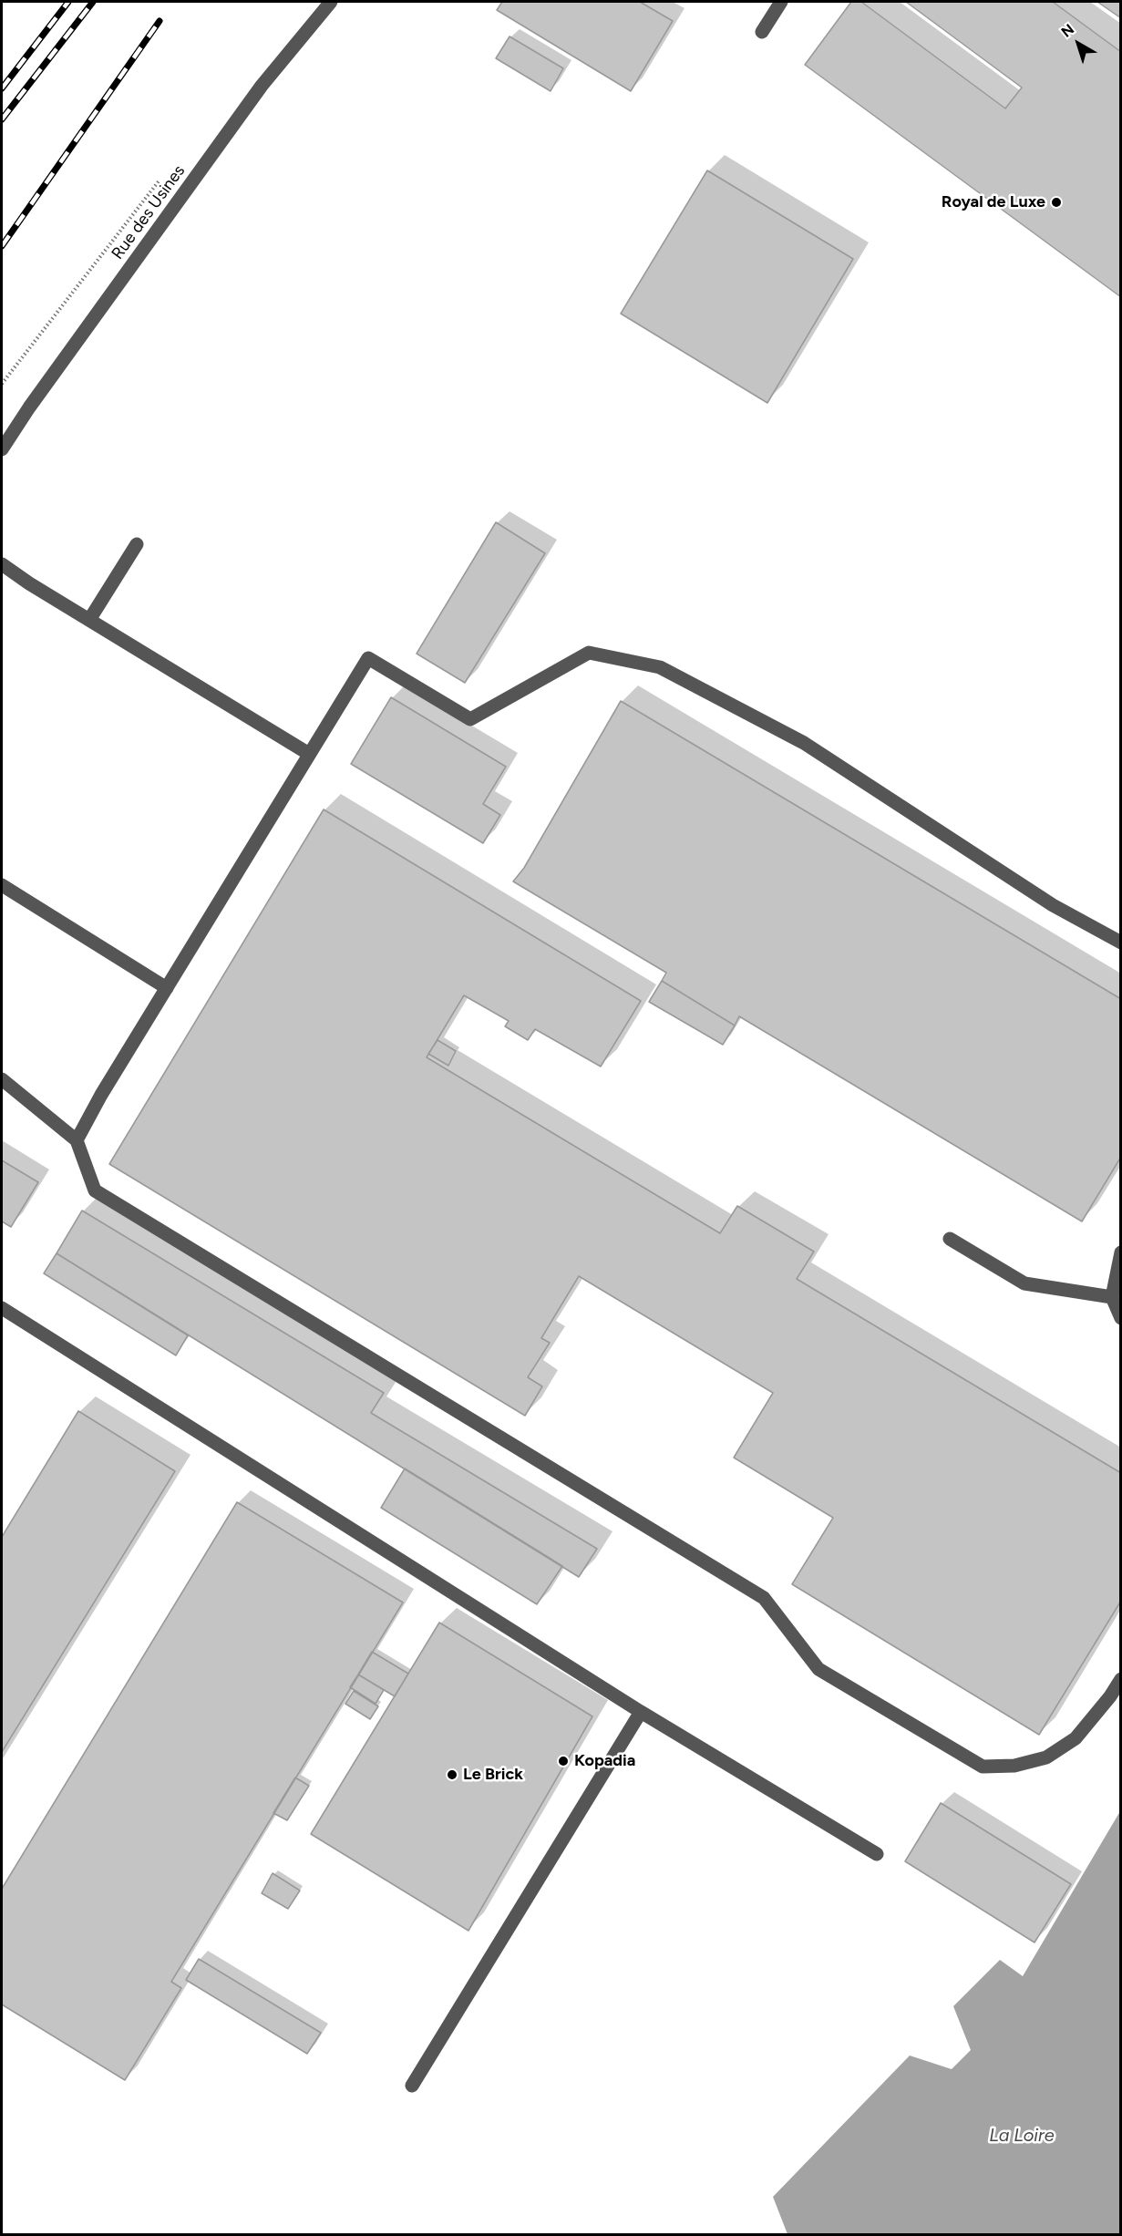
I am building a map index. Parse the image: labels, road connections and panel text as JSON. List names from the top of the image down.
{
  "streets": {
    "street": ["Rue des Usines"]
  },
  "water": ["La Loire"],
  "places": ["Royal de Luxe", "Kopadia", "Le Brick"],
  "north": "top left"
}
